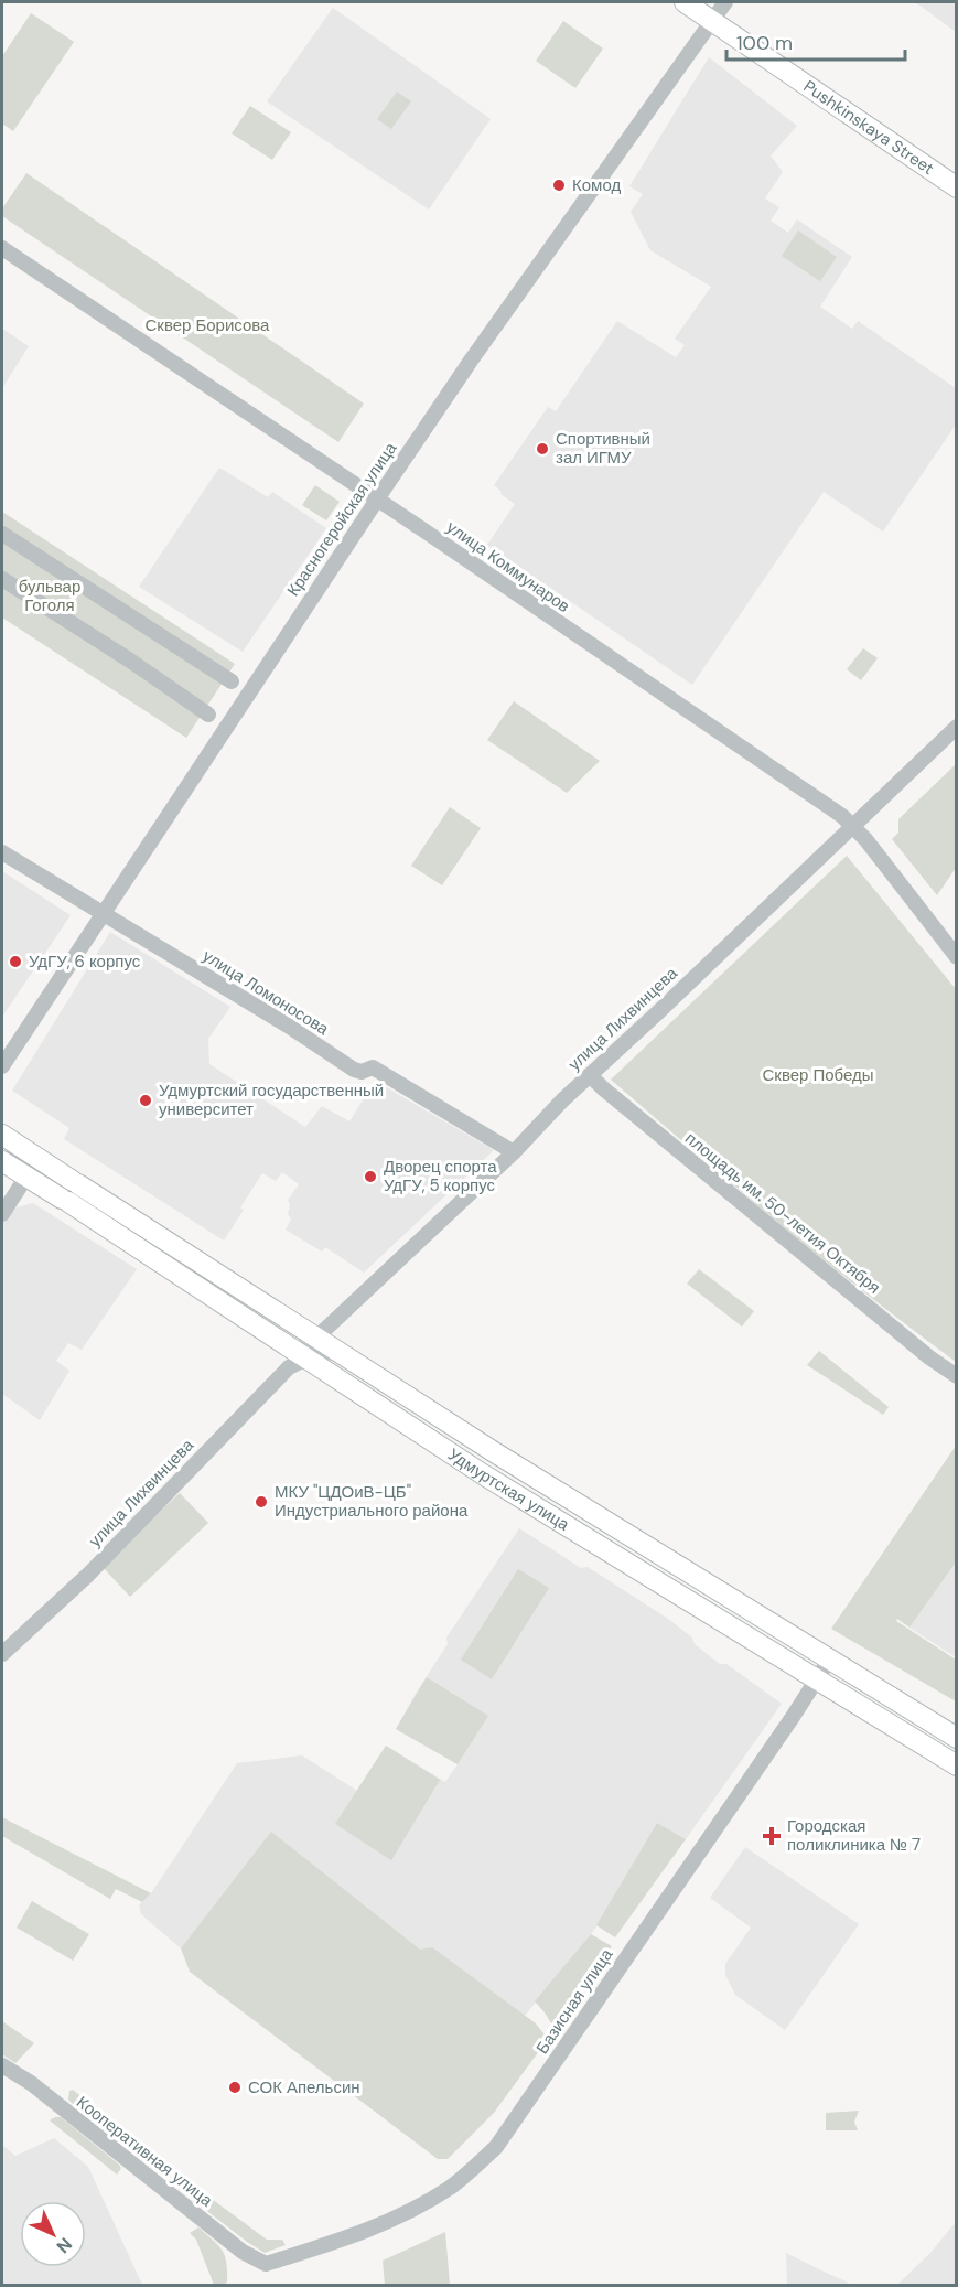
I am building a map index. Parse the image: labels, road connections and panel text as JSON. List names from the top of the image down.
{
  "streets": {
    "main road": ["Pushkinskaya Street", "Удмуртская улица"],
    "street": [
      "Красногеройская улица",
      "улица Коммунаров",
      "улица Ломоносова",
      "улица Лихвинцева",
      "площадь им. 50-летия Октября",
      "Базисная улица",
      "Кооперативная улица"
    ]
  },
  "crossings": [
    ["Pushkinskaya Street", "Красногеройская улица"],
    ["Красногеройская улица", "улица Коммунаров"],
    ["Красногеройская улица", "улица Ломоносова"],
    ["улица Коммунаров", "улица Лихвинцева"],
    ["улица Ломоносова", "улица Лихвинцева"],
    ["улица Лихвинцева", "площадь им. 50-летия Октября"],
    ["улица Лихвинцева", "Удмуртская улица"],
    ["Удмуртская улица", "Базисная улица"],
    ["Базисная улица", "Кооперативная улица"]
  ],
  "parks": ["Сквер Борисова", "бульвар Гоголя", "Сквер Победы"],
  "places": {
    "other": [
      "Комод",
      "Спортивный зал ИГМУ",
      "УдГУ, 6 корпус",
      "Удмуртский государственный университет",
      "Дворец спорта УдГУ, 5 корпус",
      "МКУ \"ЦДОиВ-ЦБ\" Индустриального района",
      "СОК Апельсин"
    ],
    "health": ["Городская поликлиника № 7"]
  },
  "scale_bar": "100 m",
  "north": "bottom right"
}
